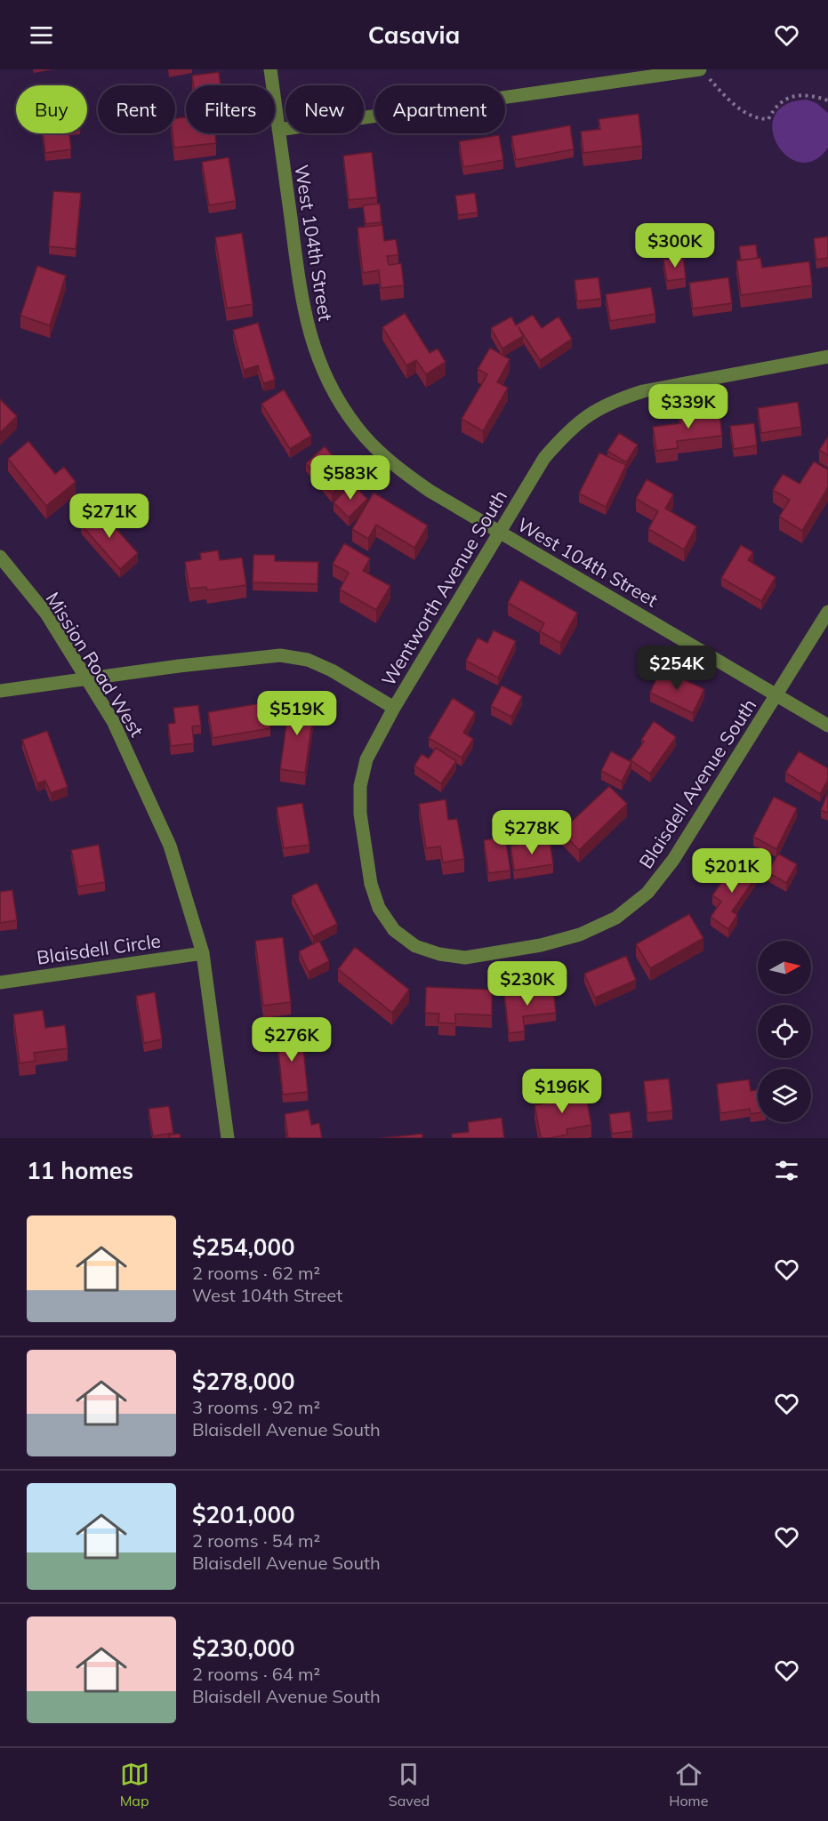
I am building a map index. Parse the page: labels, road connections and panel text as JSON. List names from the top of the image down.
{
  "streets": {
    "street": [
      "West 104th Street",
      "Wentworth Avenue South",
      "Mission Road West",
      "Blaisdell Avenue South",
      "Blaisdell Circle"
    ]
  },
  "crossings": [
    ["West 104th Street", "Wentworth Avenue South"],
    ["West 104th Street", "Blaisdell Avenue South"],
    ["Wentworth Avenue South", "Mission Road West"],
    ["Wentworth Avenue South", "Blaisdell Avenue South"],
    ["Mission Road West", "Blaisdell Circle"]
  ],
  "north": "right",
  "page": {
    "header": "Casavia",
    "chip": [
      "Buy",
      "Rent",
      "Filters",
      "New",
      "Apartment"
    ],
    "price": [
      "$300K",
      "$339K",
      "$583K",
      "$271K",
      "$254K",
      "$519K",
      "$278K",
      "$201K",
      "$230K",
      "$276K",
      "$196K"
    ],
    "heading": "11 homes",
    "list": [
      {
        "name": "$254,000",
        "note": "2 rooms · 62 m² · West 104th Street"
      },
      {
        "name": "$278,000",
        "note": "3 rooms · 92 m² · Blaisdell Avenue South"
      },
      {
        "name": "$201,000",
        "note": "2 rooms · 54 m² · Blaisdell Avenue South"
      },
      {
        "name": "$230,000",
        "note": "2 rooms · 64 m² · Blaisdell Avenue South"
      }
    ],
    "tabs": ["Map", "Saved", "Home"]
  }
}
